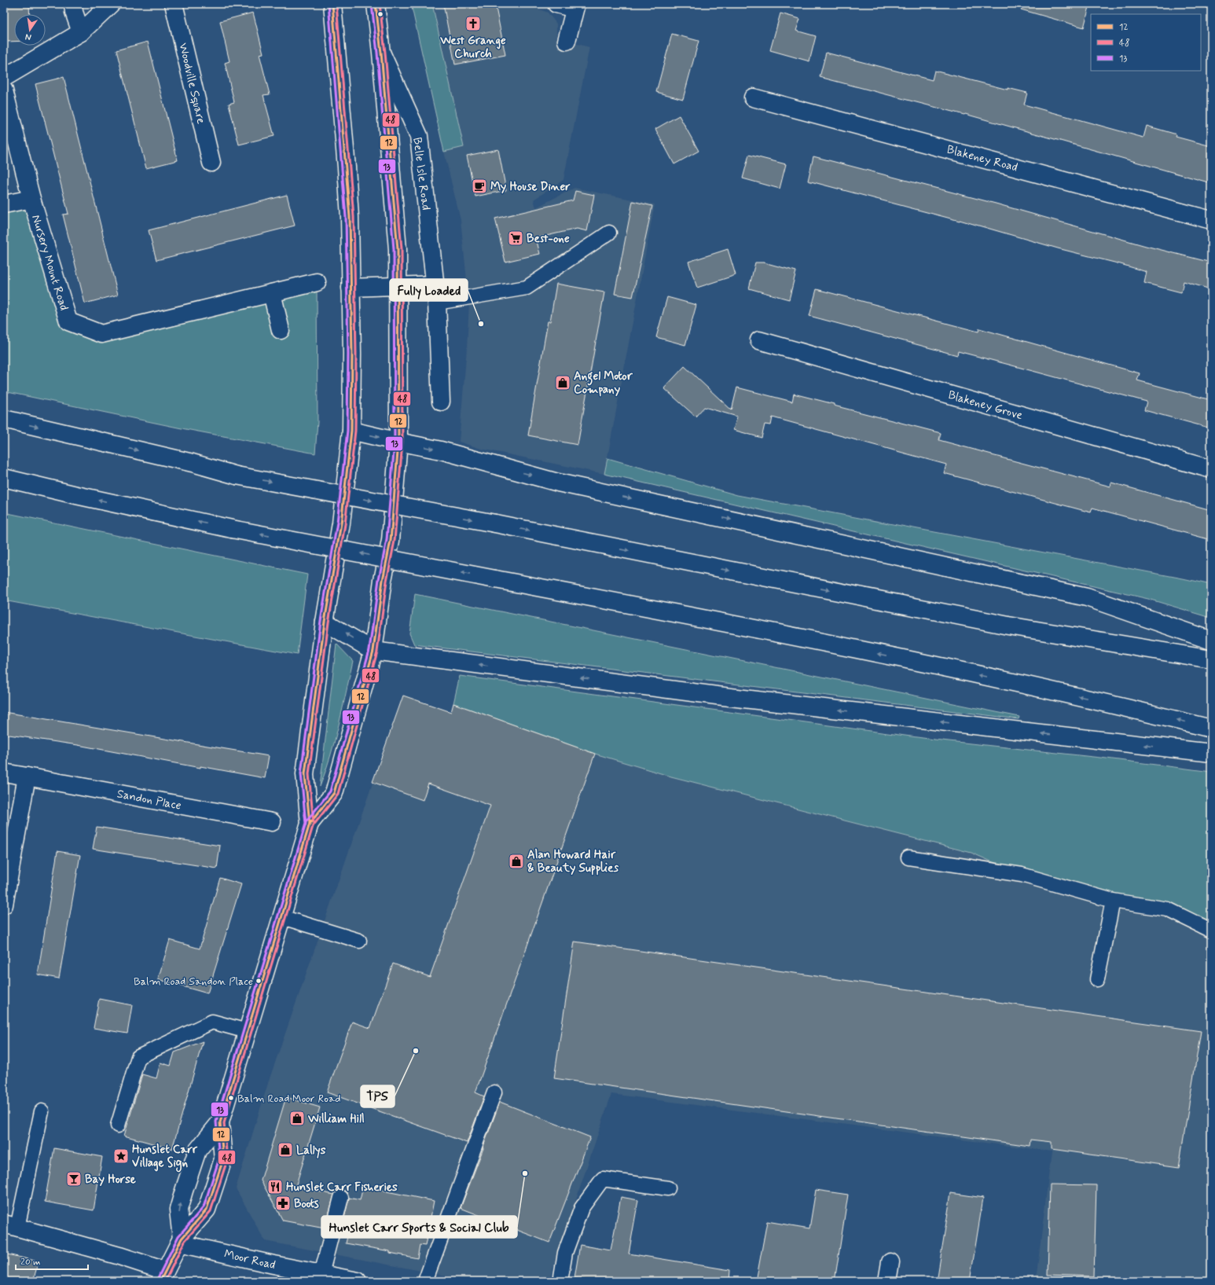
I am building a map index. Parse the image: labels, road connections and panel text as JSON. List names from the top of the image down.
{
  "streets": {
    "main road": [
      "Woodville Square",
      "Blakeney Road",
      "Belle Isle Road",
      "Nursery Mount Road",
      "Blakeney Grove",
      "Sandon Place",
      "Moor Road"
    ]
  },
  "crossings": [
    ["Belle Isle Road", "Moor Road"]
  ],
  "places": {
    "church": ["West Grange Church"],
    "cafe": ["My House Diner"],
    "supermarket": ["Best-one"],
    "other": [
      "Fully Loaded",
      "Balm Road Sandon Place",
      "TPS",
      "Balm Road Moor Road",
      "Hunslet Carr Sports & Social Club"
    ],
    "shop": [
      "Angel Motor Company",
      "Alan Howard Hair & Beauty Supplies",
      "William Hill",
      "Lallys"
    ],
    "place": ["Hunslet Carr Village Sign"],
    "bar": ["Bay Horse"],
    "restaurant": ["Hunslet Carr Fisheries"],
    "pharmacy": ["Boots"]
  },
  "lines": ["transit line 12", "transit line 48", "transit line 13"],
  "legend": ["12", "48", "13"],
  "scale_bar": "20 m",
  "north": "bottom"
}
